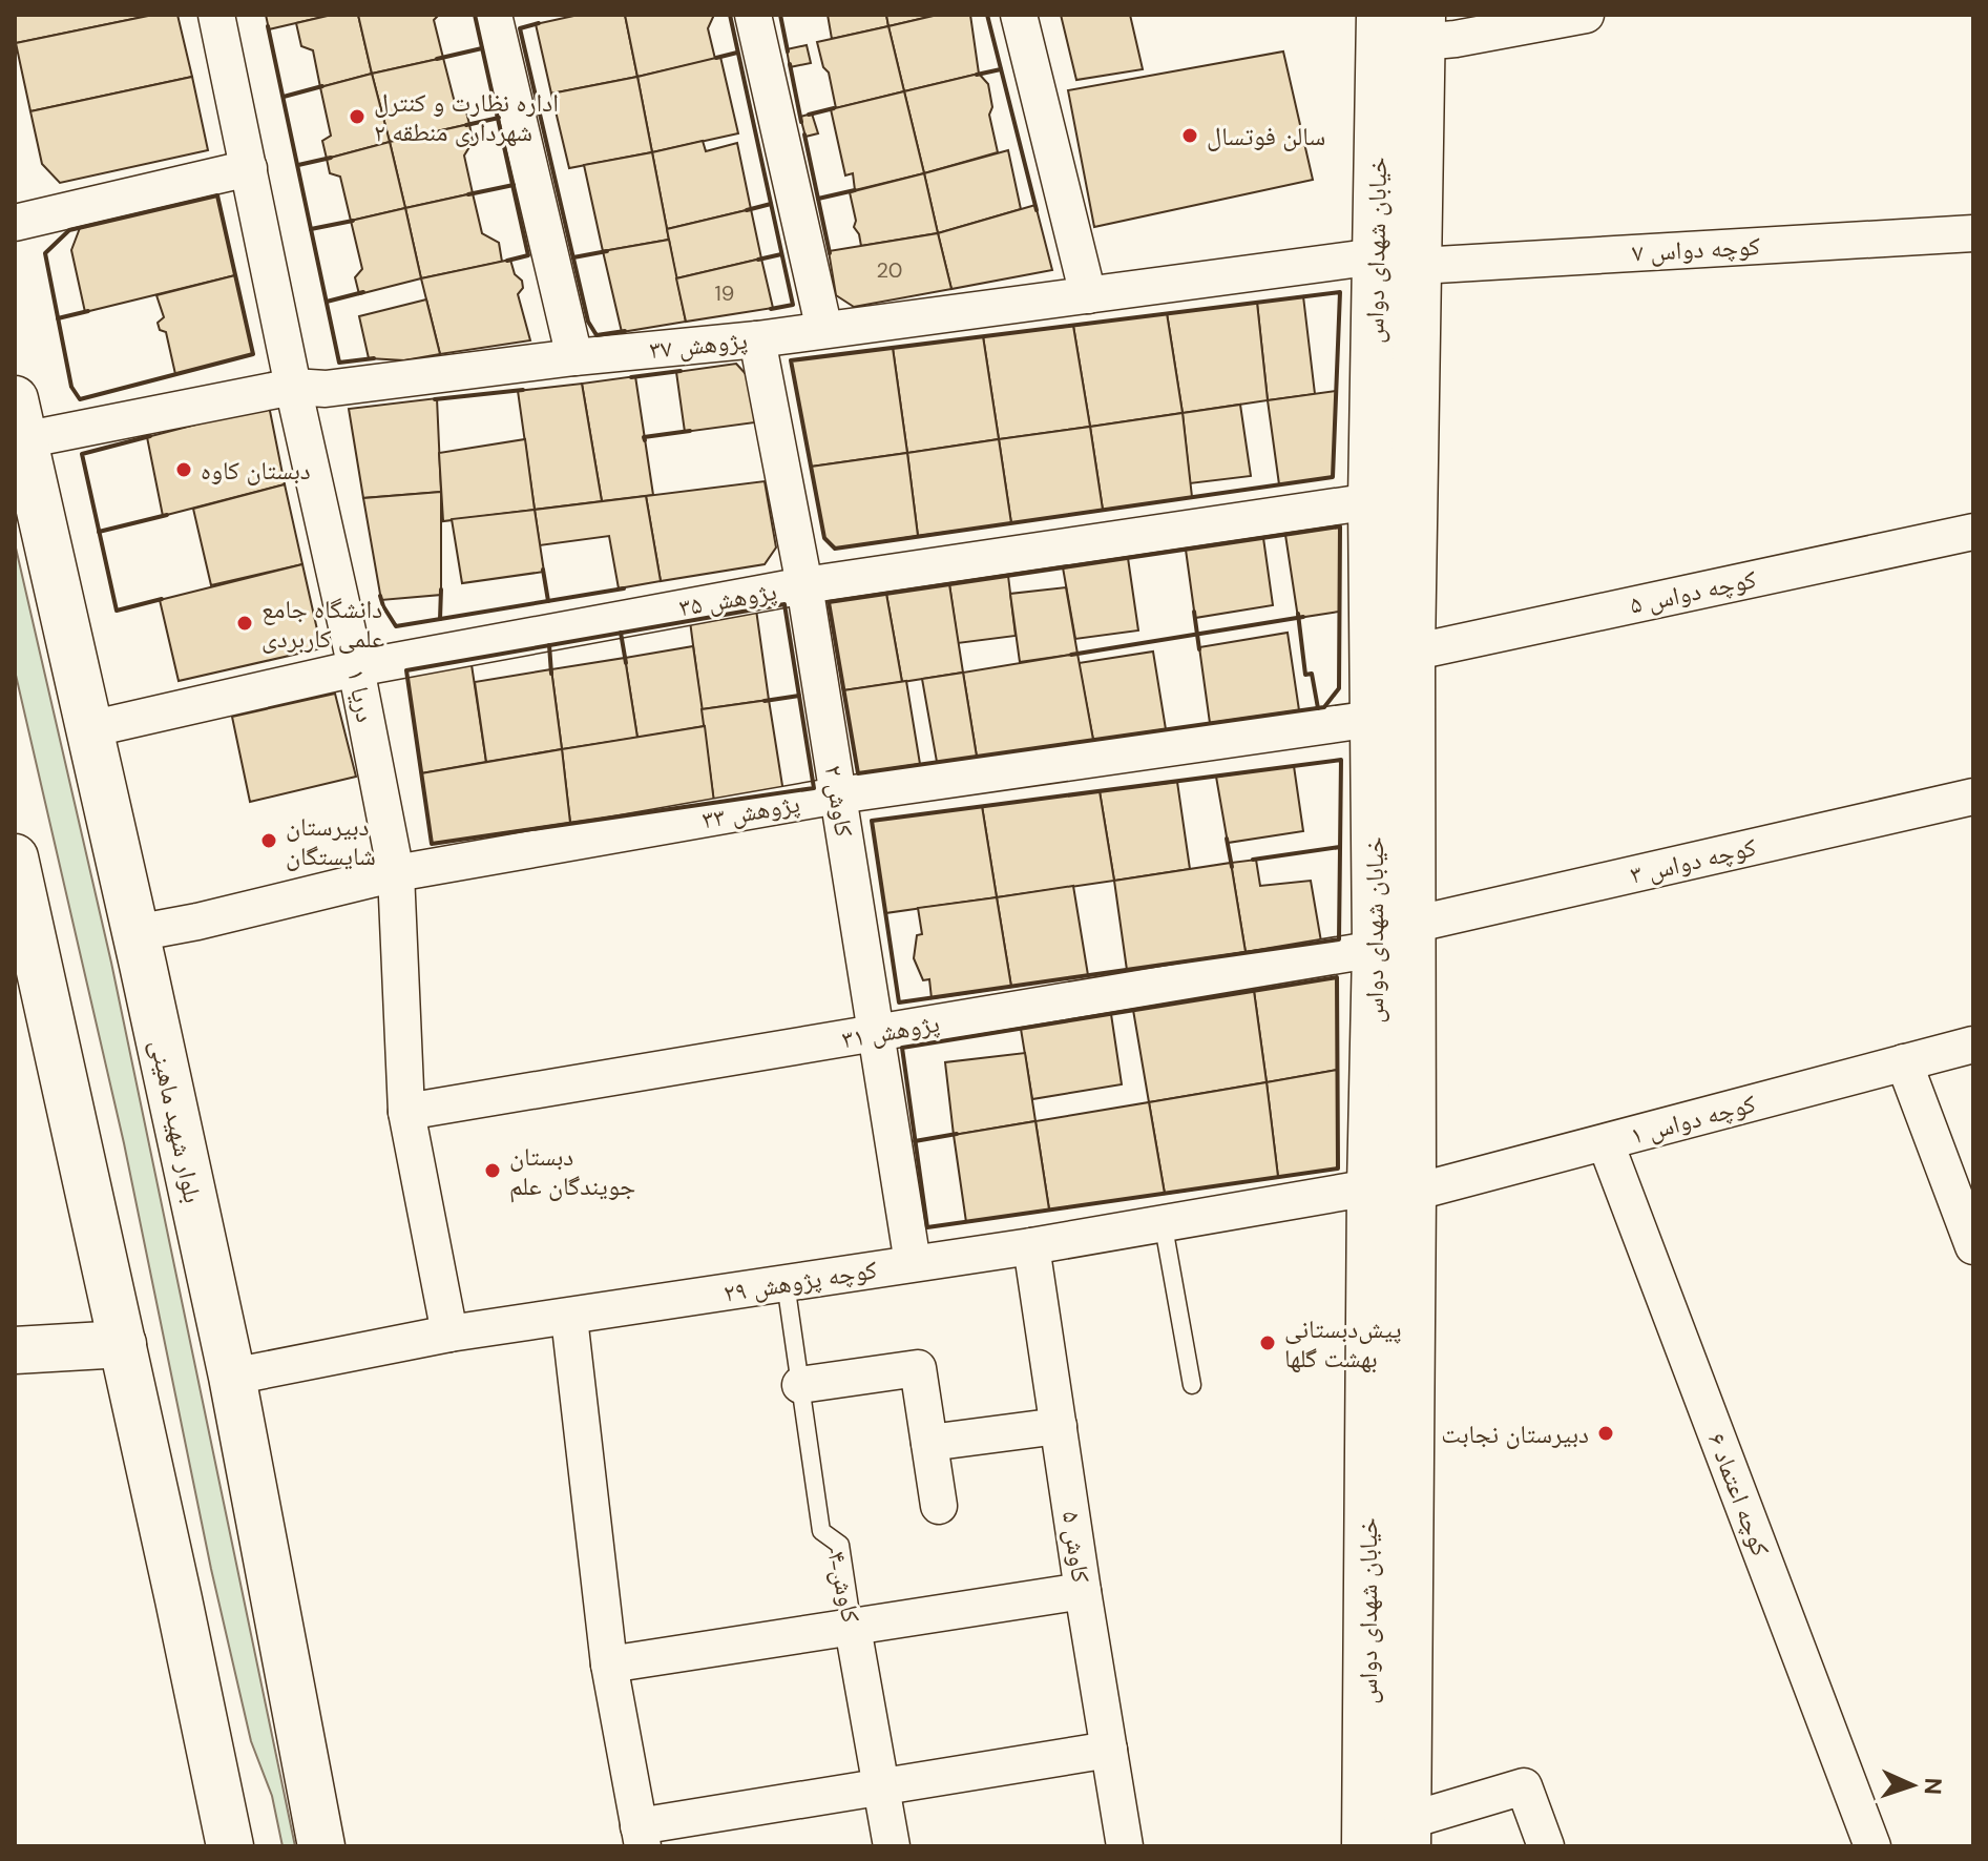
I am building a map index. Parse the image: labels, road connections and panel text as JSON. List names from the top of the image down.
{
  "streets": {
    "street": [
      "کوچه دواس ۷",
      "خیابان شهدای دواس",
      "پژوهش ۳۷",
      "کوچه دواس ۵",
      "پژوهش ۳۵",
      "دریا ۱",
      "کاوش ۲",
      "پژوهش ۳۳",
      "کوچه دواس ۳",
      "پژوهش ۳۱",
      "کوچه دواس ۱",
      "بلوار شهید ماهینی",
      "کوچه پژوهش ۲۹",
      "کوچه اعتماد ۶",
      "کاوش ۵",
      "کاوش ۴"
    ]
  },
  "crossings": [
    ["کوچه دواس ۷", "خیابان شهدای دواس"],
    ["کوچه دواس ۷", "پژوهش ۳۷"],
    ["خیابان شهدای دواس", "پژوهش ۳۷"],
    ["خیابان شهدای دواس", "کوچه دواس ۵"],
    ["خیابان شهدای دواس", "پژوهش ۳۵"],
    ["خیابان شهدای دواس", "پژوهش ۳۳"],
    ["خیابان شهدای دواس", "کوچه دواس ۳"],
    ["خیابان شهدای دواس", "پژوهش ۳۱"],
    ["خیابان شهدای دواس", "کوچه دواس ۱"],
    ["خیابان شهدای دواس", "کوچه پژوهش ۲۹"],
    ["پژوهش ۳۷", "دریا ۱"],
    ["پژوهش ۳۷", "کاوش ۲"],
    ["پژوهش ۳۷", "بلوار شهید ماهینی"],
    ["پژوهش ۳۵", "دریا ۱"],
    ["پژوهش ۳۵", "کاوش ۲"],
    ["پژوهش ۳۵", "بلوار شهید ماهینی"],
    ["دریا ۱", "پژوهش ۳۳"],
    ["دریا ۱", "پژوهش ۳۱"],
    ["دریا ۱", "کوچه پژوهش ۲۹"],
    ["کاوش ۲", "پژوهش ۳۳"],
    ["کاوش ۲", "پژوهش ۳۱"],
    ["کاوش ۲", "کوچه پژوهش ۲۹"],
    ["پژوهش ۳۳", "بلوار شهید ماهینی"],
    ["کوچه دواس ۳", "پژوهش ۳۱"],
    ["کوچه دواس ۱", "کوچه پژوهش ۲۹"],
    ["کوچه دواس ۱", "کوچه اعتماد ۶"],
    ["بلوار شهید ماهینی", "کوچه پژوهش ۲۹"],
    ["کوچه پژوهش ۲۹", "کاوش ۵"],
    ["کوچه پژوهش ۲۹", "کاوش ۴"]
  ],
  "places": [
    "اداره‌ نظارت و کنترل شهرداری منطقه ۲",
    "سالن فوتسال",
    "دبستان کاوه",
    "دانشگاه جامع علمی کاربردی",
    "دبیرستان شایستگان",
    "دبستان جویندگان علم",
    "پیش‌دبستانی بهشت گلها",
    "دبیرستان نجابت"
  ],
  "house_numbers": ["20", "19"],
  "north": "right"
}
